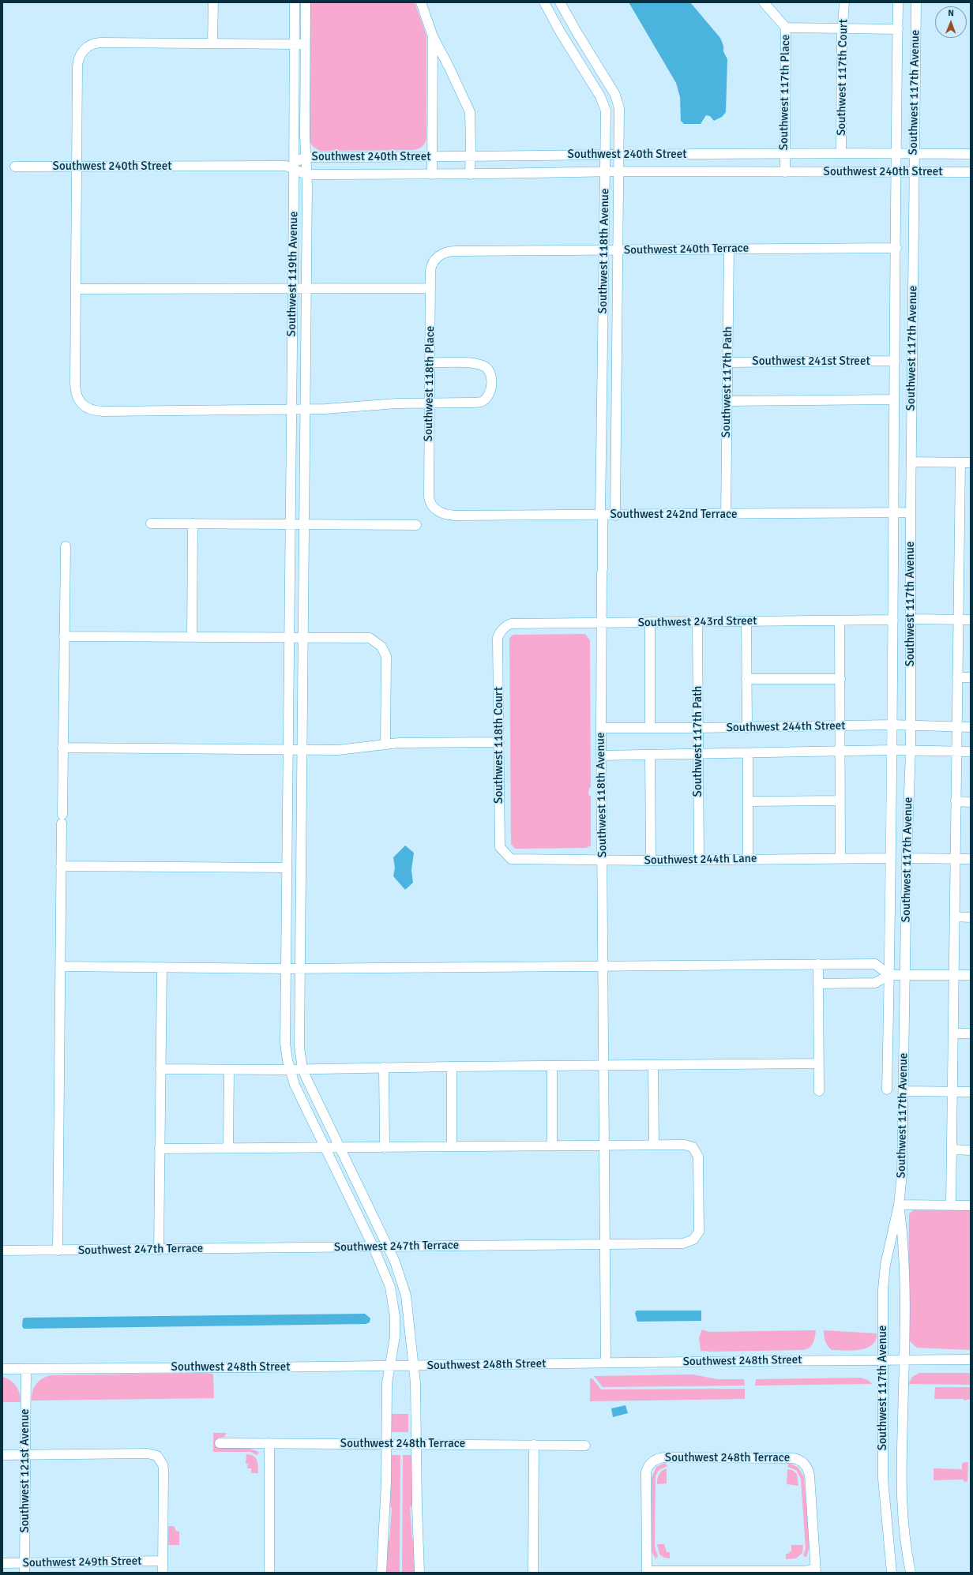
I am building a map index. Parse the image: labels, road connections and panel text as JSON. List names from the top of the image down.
{
  "streets": {
    "street": [
      "Southwest 117th Court",
      "Southwest 117th Place",
      "Southwest 117th Avenue",
      "Southwest 240th Street",
      "Southwest 240th Terrace",
      "Southwest 118th Avenue",
      "Southwest 119th Avenue",
      "Southwest 241st Street",
      "Southwest 117th Path",
      "Southwest 118th Place",
      "Southwest 242nd Terrace",
      "Southwest 243rd Street",
      "Southwest 244th Street",
      "Southwest 118th Court",
      "Southwest 244th Lane",
      "Southwest 247th Terrace",
      "Southwest 248th Street",
      "Southwest 248th Terrace",
      "Southwest 121st Avenue",
      "Southwest 249th Street"
    ]
  },
  "crossings": [
    ["Southwest 117th Court", "Southwest 240th Street"],
    ["Southwest 117th Place", "Southwest 240th Street"],
    ["Southwest 117th Avenue", "Southwest 240th Street"],
    ["Southwest 117th Avenue", "Southwest 240th Terrace"],
    ["Southwest 117th Avenue", "Southwest 241st Street"],
    ["Southwest 117th Avenue", "Southwest 242nd Terrace"],
    ["Southwest 117th Avenue", "Southwest 243rd Street"],
    ["Southwest 117th Avenue", "Southwest 244th Street"],
    ["Southwest 117th Avenue", "Southwest 244th Lane"],
    ["Southwest 117th Avenue", "Southwest 248th Street"],
    ["Southwest 240th Street", "Southwest 118th Avenue"],
    ["Southwest 240th Street", "Southwest 119th Avenue"],
    ["Southwest 240th Terrace", "Southwest 118th Avenue"],
    ["Southwest 240th Terrace", "Southwest 117th Path"],
    ["Southwest 240th Terrace", "Southwest 118th Place"],
    ["Southwest 118th Avenue", "Southwest 242nd Terrace"],
    ["Southwest 118th Avenue", "Southwest 243rd Street"],
    ["Southwest 118th Avenue", "Southwest 244th Street"],
    ["Southwest 118th Avenue", "Southwest 244th Lane"],
    ["Southwest 118th Avenue", "Southwest 247th Terrace"],
    ["Southwest 118th Avenue", "Southwest 248th Street"],
    ["Southwest 119th Avenue", "Southwest 247th Terrace"],
    ["Southwest 119th Avenue", "Southwest 248th Street"],
    ["Southwest 241st Street", "Southwest 117th Path"],
    ["Southwest 117th Path", "Southwest 242nd Terrace"],
    ["Southwest 117th Path", "Southwest 243rd Street"],
    ["Southwest 117th Path", "Southwest 244th Street"],
    ["Southwest 117th Path", "Southwest 244th Lane"],
    ["Southwest 118th Place", "Southwest 242nd Terrace"],
    ["Southwest 243rd Street", "Southwest 118th Court"],
    ["Southwest 118th Court", "Southwest 244th Lane"],
    ["Southwest 248th Street", "Southwest 121st Avenue"],
    ["Southwest 121st Avenue", "Southwest 249th Street"]
  ],
  "north": "top"
}
